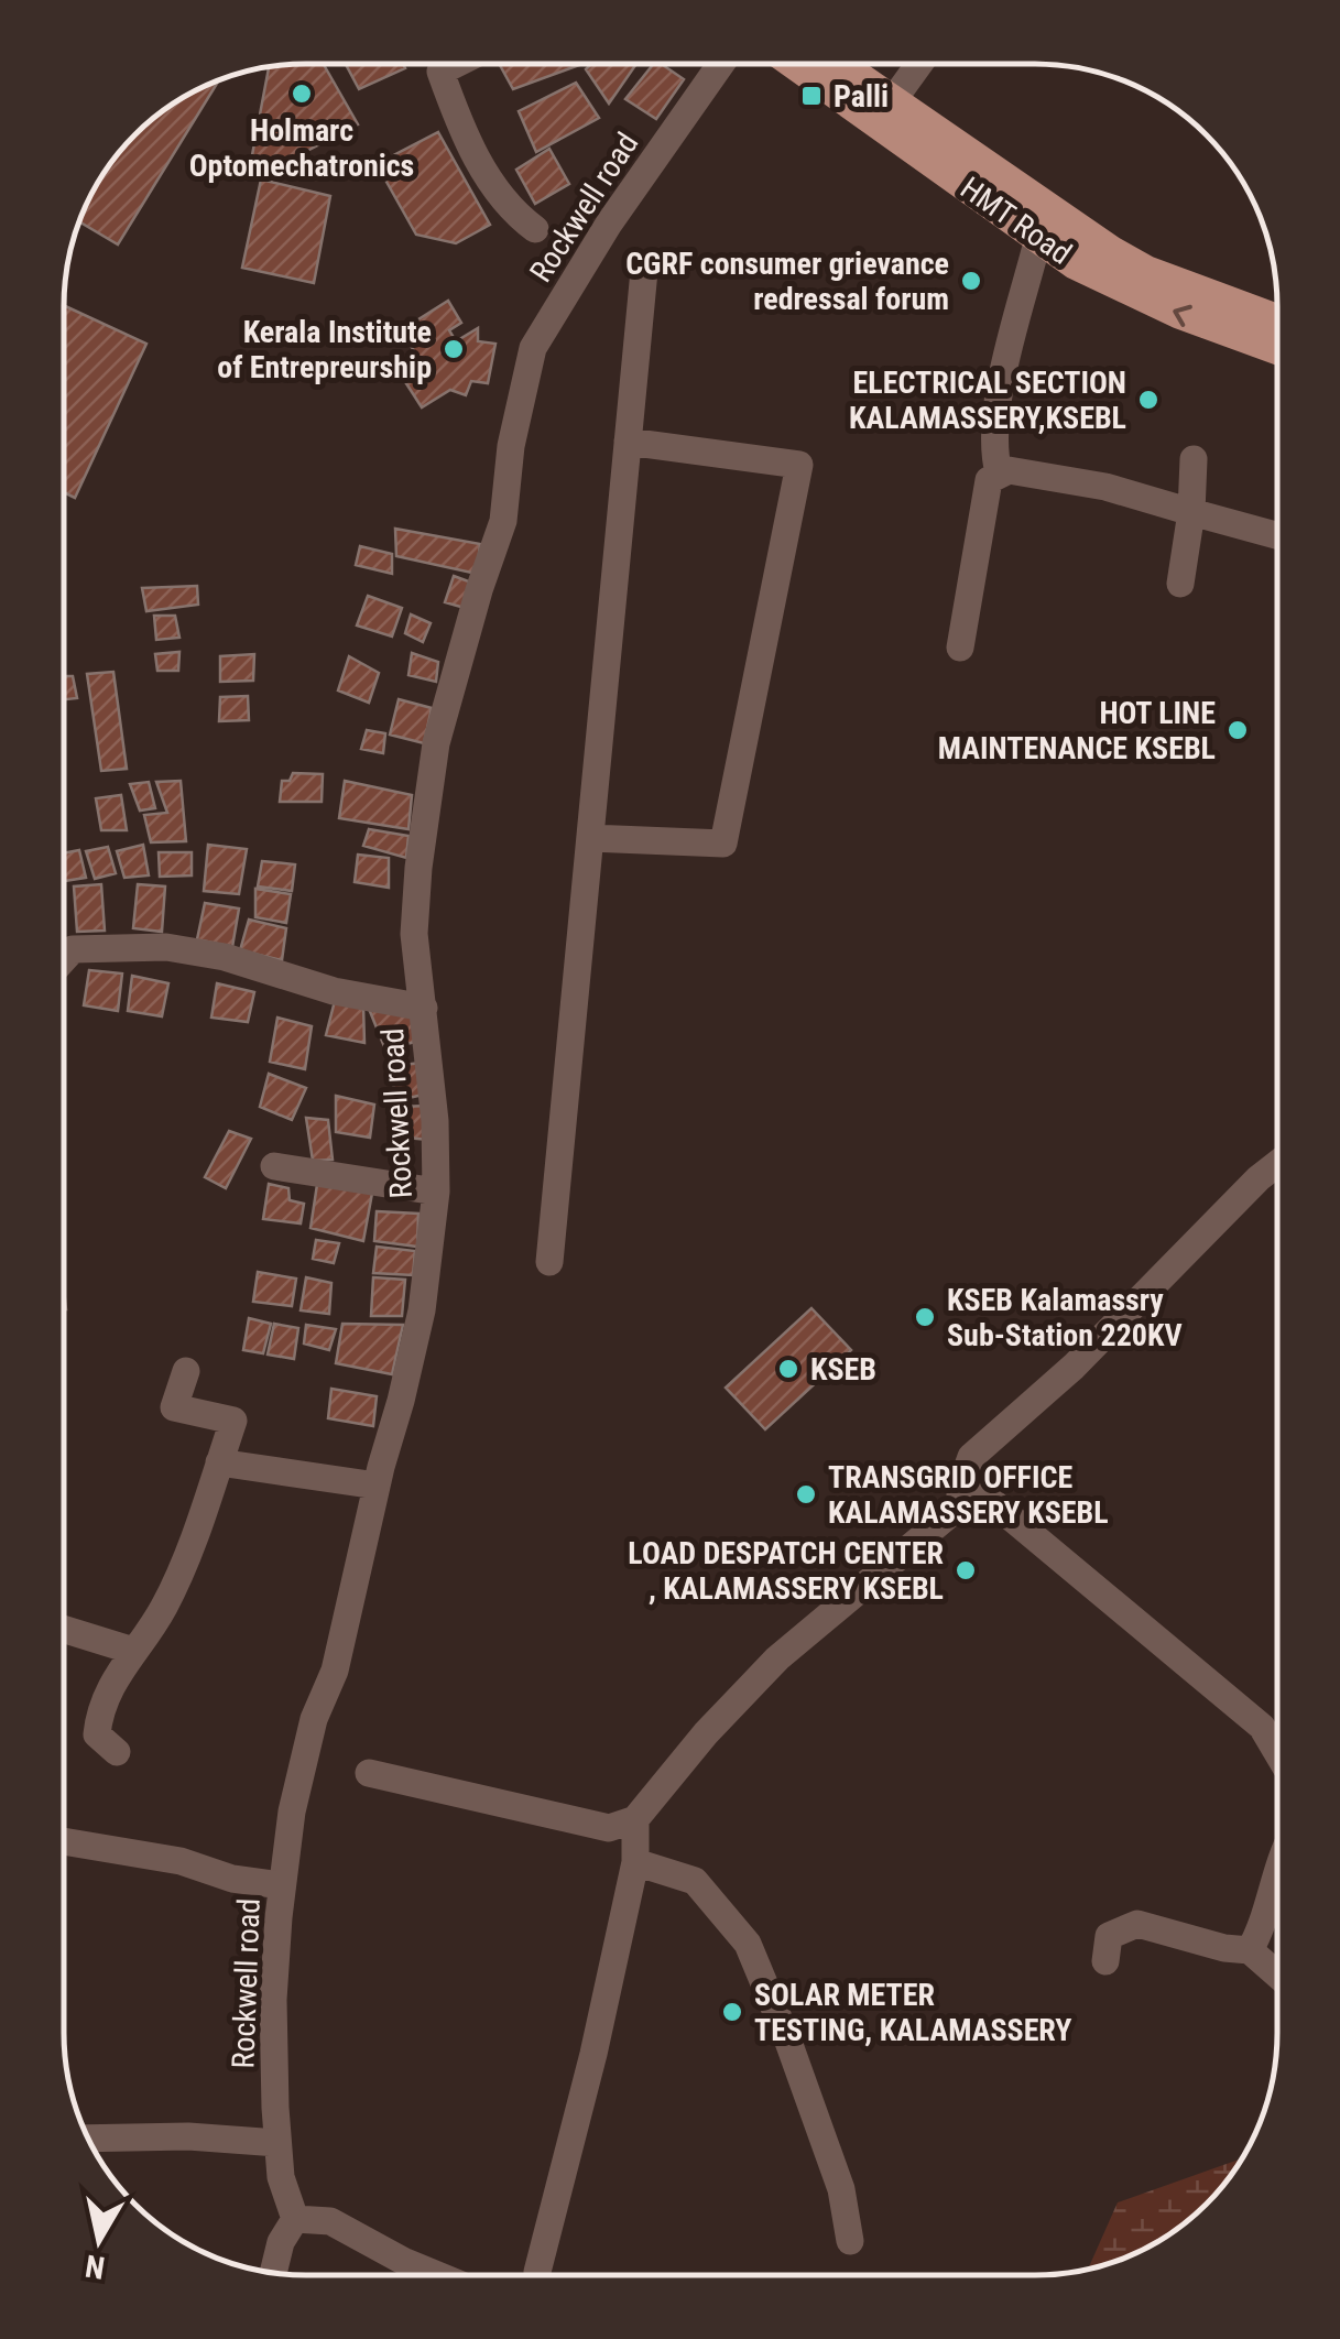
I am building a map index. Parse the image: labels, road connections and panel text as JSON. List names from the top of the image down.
{
  "streets": {
    "main road": ["HMT Road"],
    "street": ["Rockwell road"]
  },
  "places": {
    "other": [
      "Holmarc Optomechatronics",
      "CGRF consumer grievance redressal forum",
      "Kerala Institute of Entrepreurship",
      "ELECTRICAL SECTION KALAMASSERY,KSEBL",
      "HOT LINE MAINTENANCE KSEBL",
      "KSEB Kalamassry Sub-Station 220KV",
      "KSEB",
      "TRANSGRID OFFICE KALAMASSERY KSEBL",
      "LOAD DESPATCH CENTER , KALAMASSERY KSEBL",
      "SOLAR METER TESTING, KALAMASSERY"
    ],
    "transit": ["Palli"]
  },
  "north": "bottom"
}
